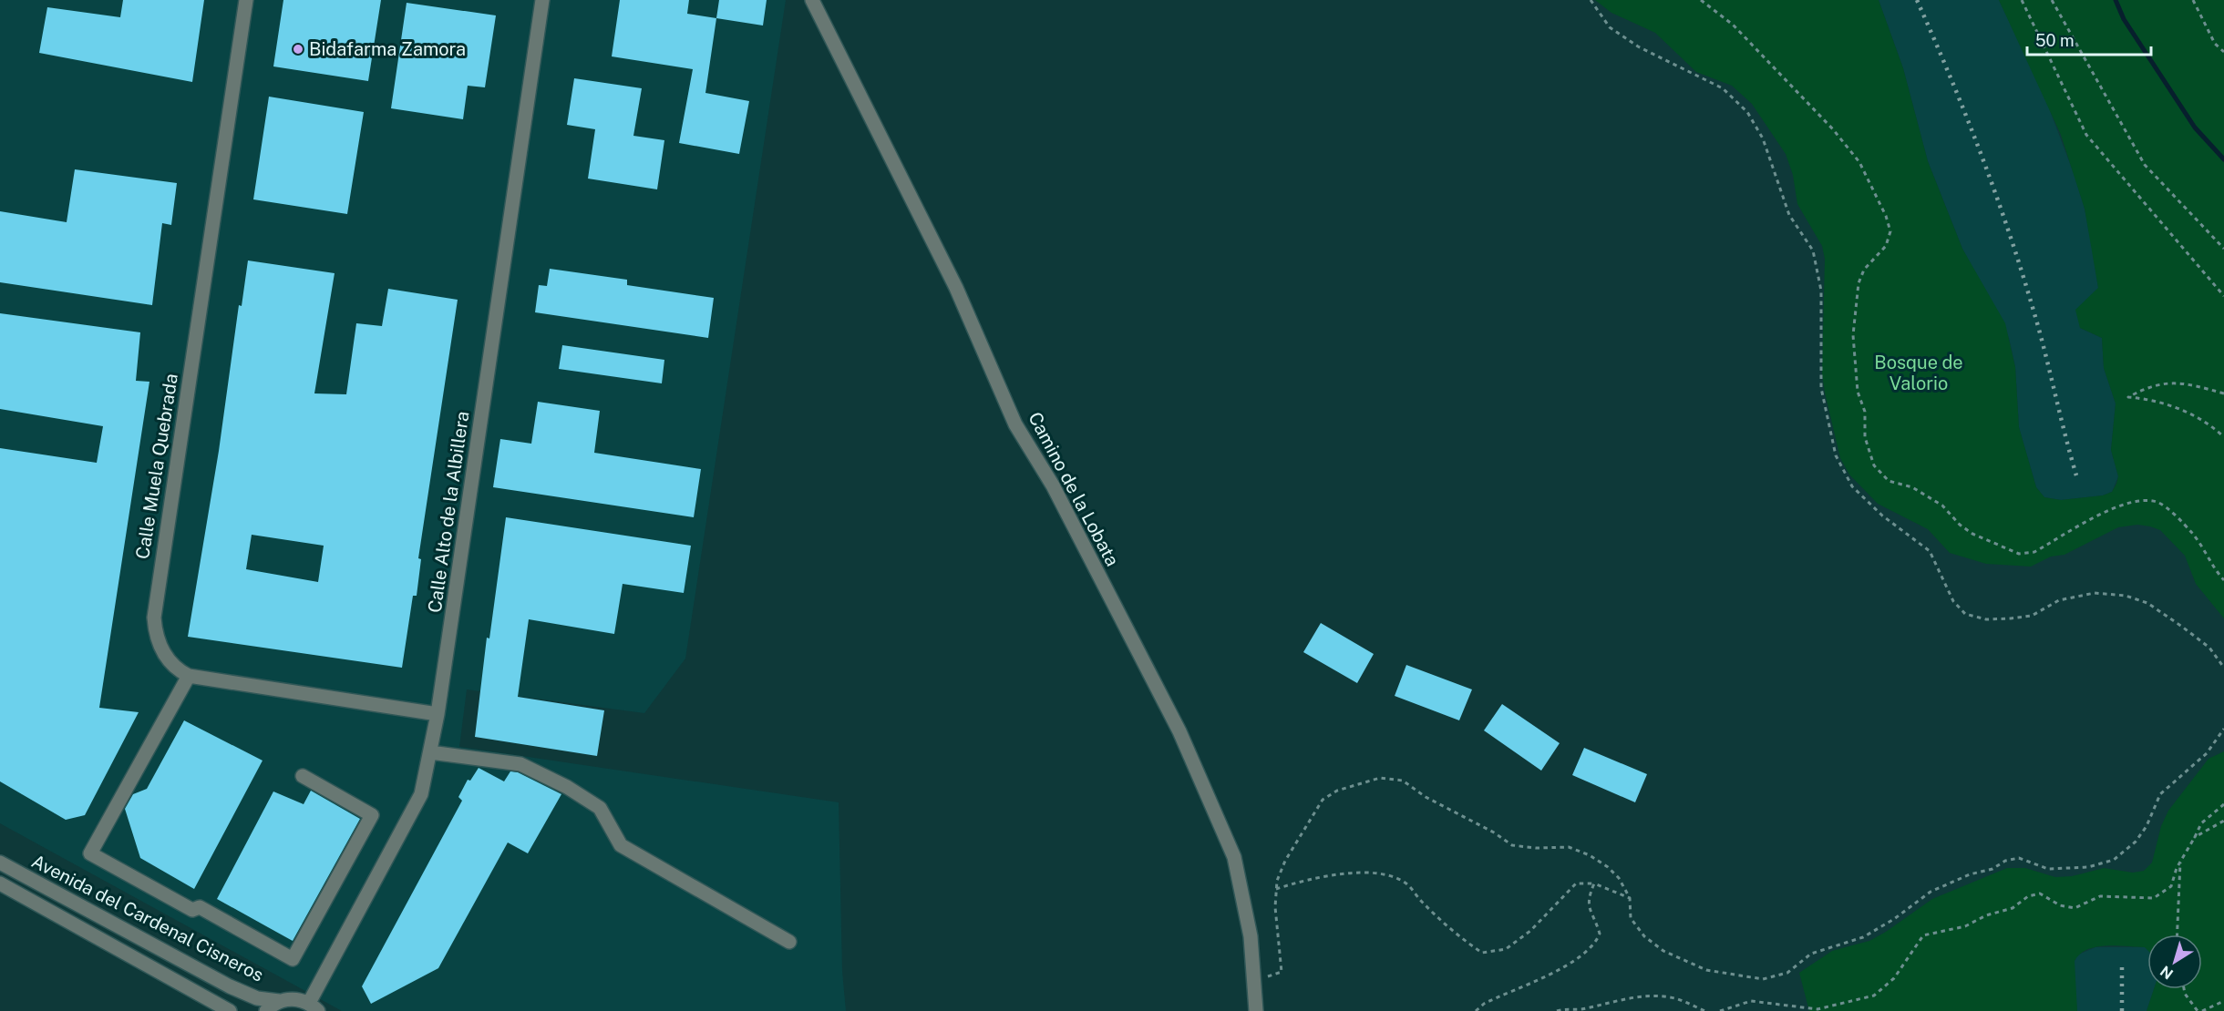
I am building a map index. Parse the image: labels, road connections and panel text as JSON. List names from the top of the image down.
{
  "streets": {
    "street": [
      "Calle Muela Quebrada",
      "Camino de la Lobata",
      "Calle Alto de la Albillera",
      "Avenida del Cardenal Cisneros"
    ]
  },
  "crossings": [
    ["Calle Alto de la Albillera", "Avenida del Cardenal Cisneros"]
  ],
  "parks": ["Bosque de Valorio"],
  "places": ["Bidafarma Zamora"],
  "scale_bar": "50 m",
  "north": "bottom left"
}
